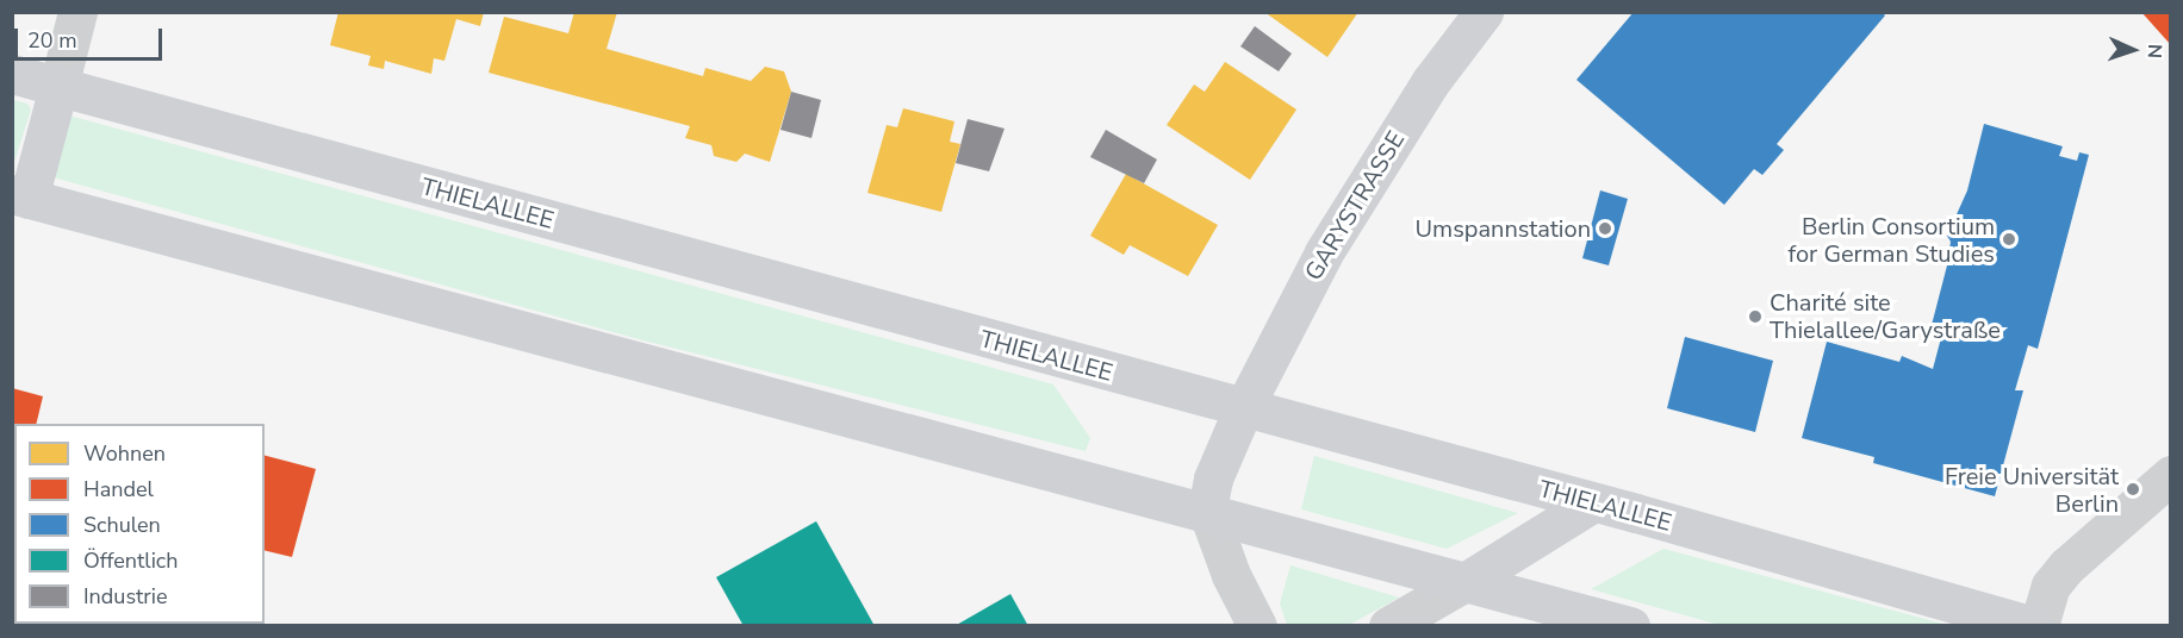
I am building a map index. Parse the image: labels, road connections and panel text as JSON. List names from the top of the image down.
{
  "streets": {
    "main road": ["THIELALLEE", "GARYSTRASSE"]
  },
  "crossings": [
    ["THIELALLEE", "GARYSTRASSE"]
  ],
  "places": [
    "Umspannstation",
    "Berlin Consortium for German Studies",
    "Charité site Thielallee/Garystraße",
    "Freie Universität Berlin"
  ],
  "legend": [
    "Wohnen",
    "Handel",
    "Schulen",
    "Öffentlich",
    "Industrie"
  ],
  "scale_bar": "20 m",
  "north": "right"
}
